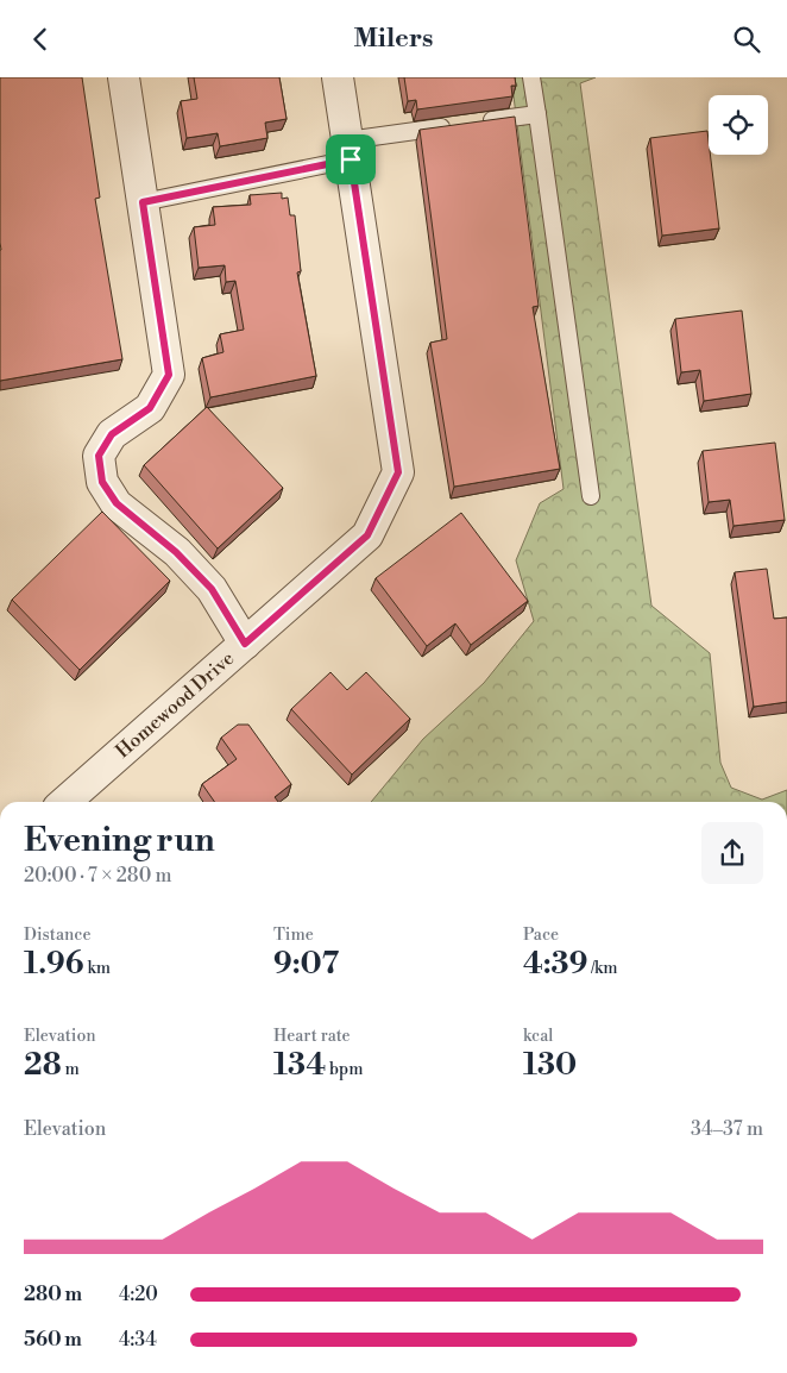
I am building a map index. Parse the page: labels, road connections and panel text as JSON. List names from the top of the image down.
{
  "streets": {
    "street": ["Homewood Drive"]
  },
  "page": {
    "header": "Milers",
    "heading": ["Evening run", "20:00 · 7 × 280 m"],
    "stats": [
      ["Distance", "1.96 km"],
      ["Time", "9:07"],
      ["Pace", "4:39 /km"],
      ["Elevation", "28 m"],
      ["Heart rate", "134 bpm"],
      ["kcal", "130"]
    ],
    "chart": ["Elevation", "34–37 m"],
    "list": [
      {
        "name": "280 m",
        "note": "4:20"
      },
      {
        "name": "560 m",
        "note": "4:34"
      }
    ]
  }
}
